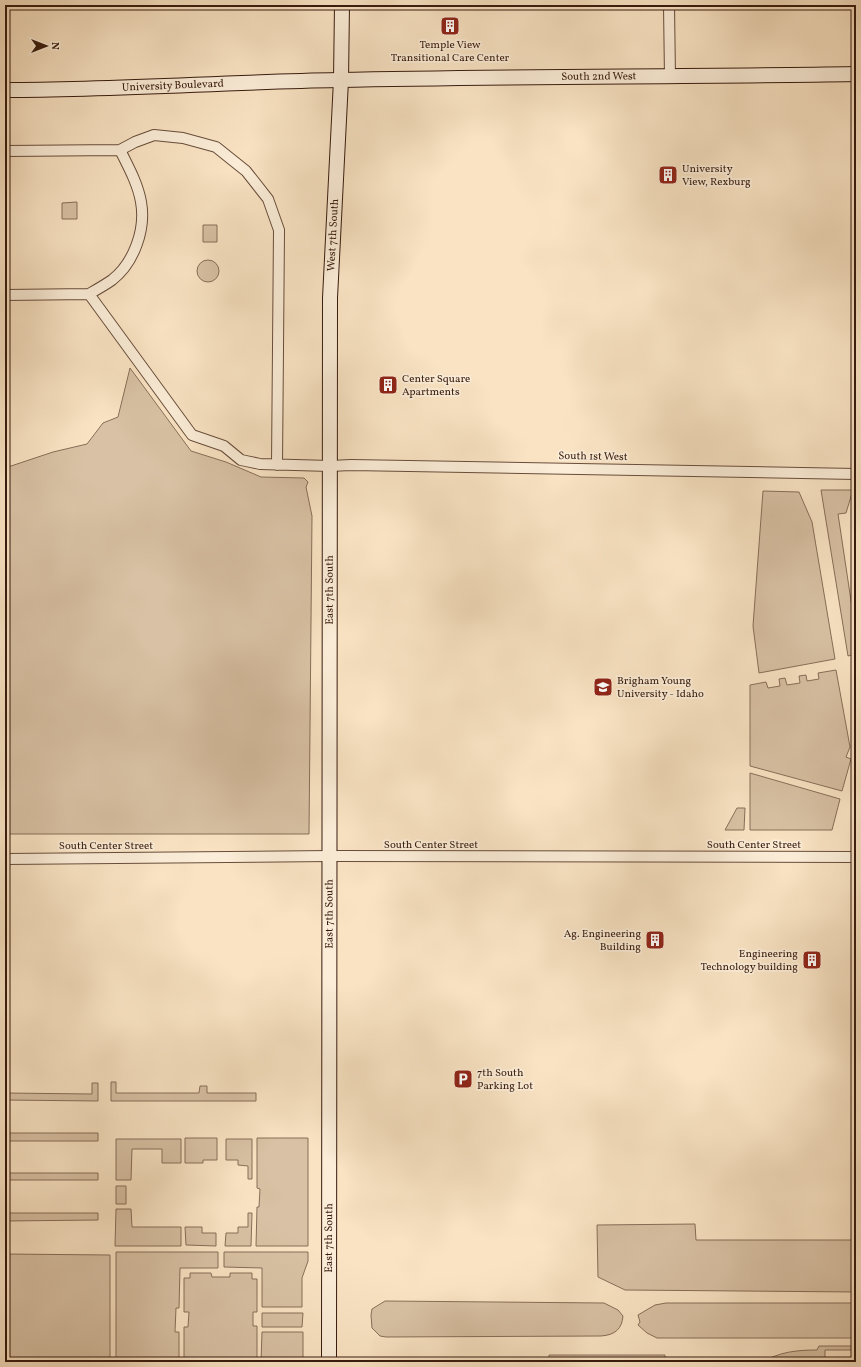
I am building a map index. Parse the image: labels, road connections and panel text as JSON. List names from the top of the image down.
{
  "streets": {
    "main road": [
      "South 2nd West",
      "University Boulevard",
      "West 7th South",
      "East 7th South"
    ],
    "street": ["South 1st West", "South Center Street"]
  },
  "crossings": [
    ["South 2nd West", "University Boulevard"],
    ["South 2nd West", "West 7th South"],
    ["University Boulevard", "West 7th South"],
    ["West 7th South", "South 1st West"],
    ["West 7th South", "East 7th South"],
    ["South 1st West", "East 7th South"],
    ["East 7th South", "South Center Street"]
  ],
  "places": {
    "building": [
      "Temple View Transitional Care Center",
      "University View, Rexburg",
      "Center Square Apartments",
      "Ag. Engineering Building",
      "Engineering Technology building"
    ],
    "school or university": ["Brigham Young University - Idaho"],
    "parking": ["7th South Parking Lot"]
  },
  "north": "right"
}
